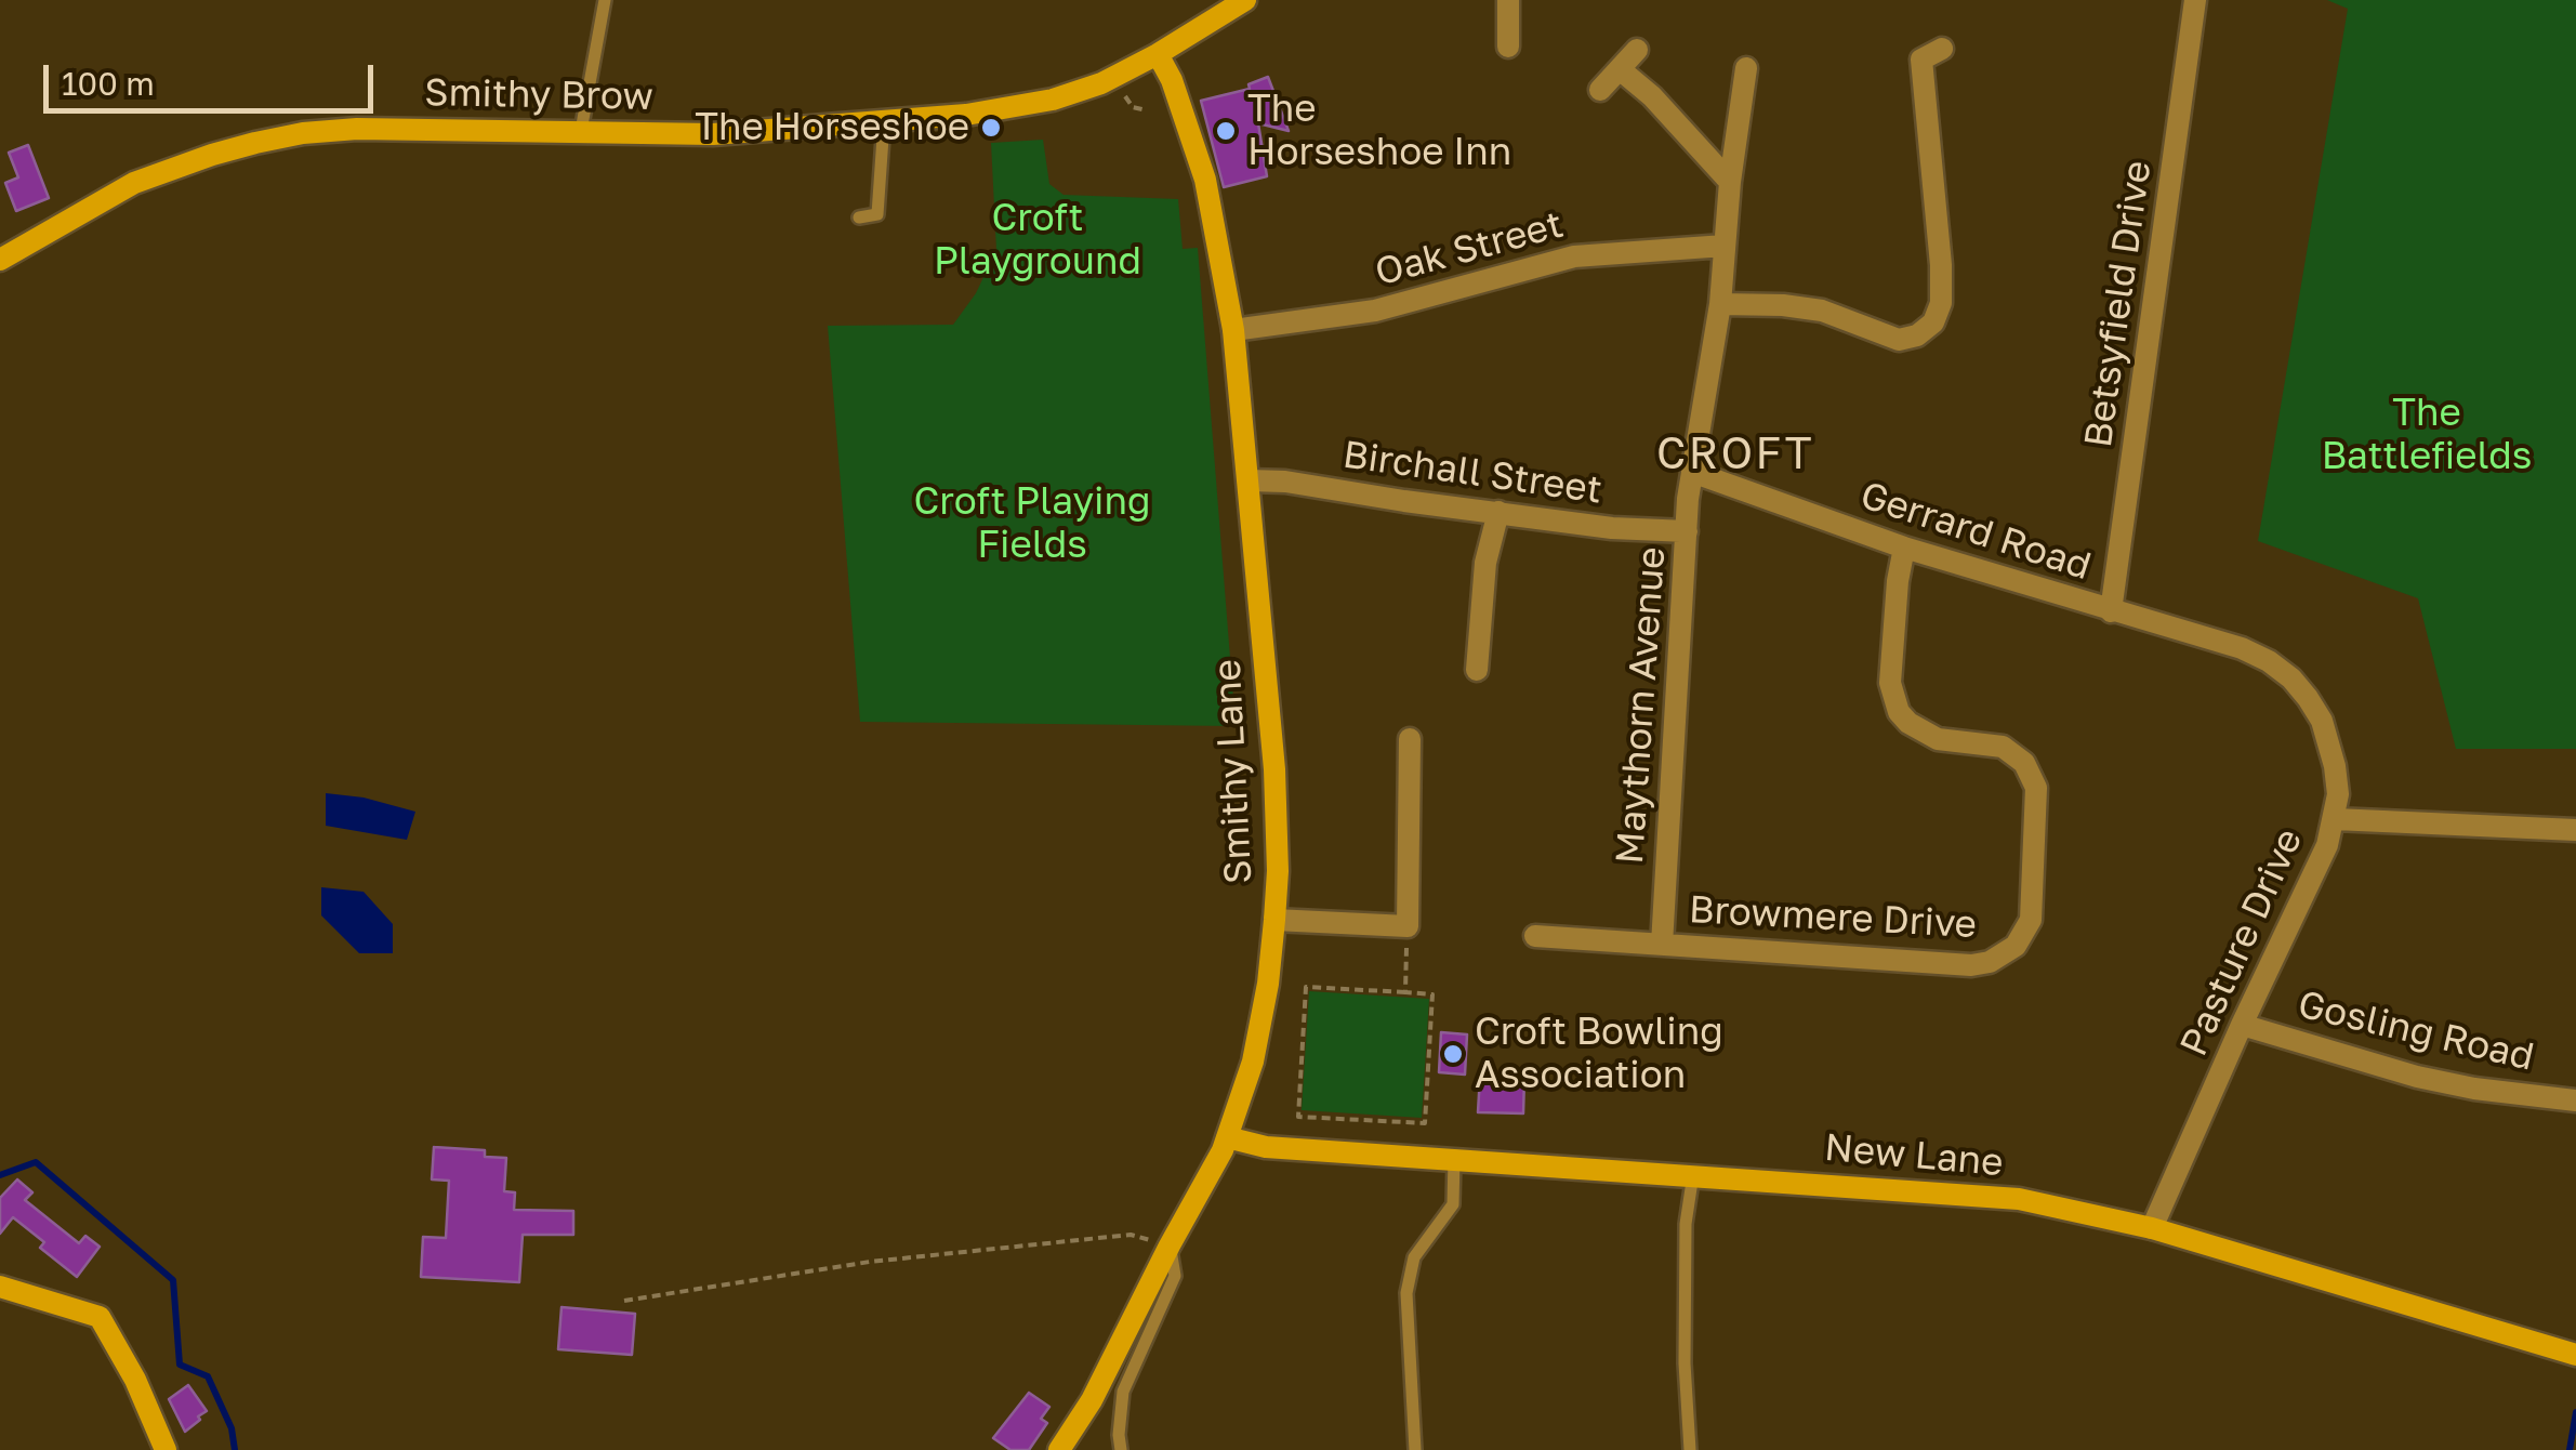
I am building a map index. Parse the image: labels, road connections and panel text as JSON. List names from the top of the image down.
{
  "streets": {
    "street": [
      "Smithy Brow",
      "Oak Street",
      "Betsyfield Drive",
      "Birchall Street",
      "Gerrard Road",
      "Maythorn Avenue",
      "Smithy Lane",
      "Browmere Drive",
      "Pasture Drive",
      "Gosling Road",
      "New Lane"
    ]
  },
  "crossings": [
    ["Smithy Brow", "Smithy Lane"],
    ["Oak Street", "Maythorn Avenue"],
    ["Oak Street", "Smithy Lane"],
    ["Betsyfield Drive", "Gerrard Road"],
    ["Birchall Street", "Maythorn Avenue"],
    ["Birchall Street", "Smithy Lane"],
    ["Gerrard Road", "Maythorn Avenue"],
    ["Gerrard Road", "Browmere Drive"],
    ["Gerrard Road", "Pasture Drive"],
    ["Maythorn Avenue", "Browmere Drive"],
    ["Smithy Lane", "New Lane"],
    ["Pasture Drive", "Gosling Road"],
    ["Pasture Drive", "New Lane"]
  ],
  "districts": ["CROFT"],
  "parks": ["Croft Playground", "The Battlefields", "Croft Playing Fields"],
  "places": ["The Horseshoe", "The Horseshoe Inn", "Croft Bowling Association"],
  "scale_bar": "100 m"
}
